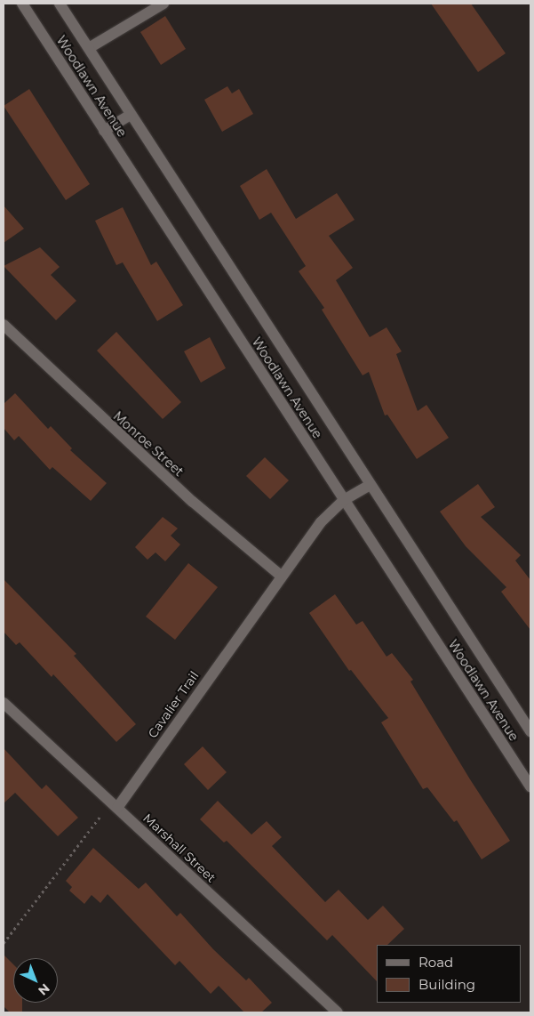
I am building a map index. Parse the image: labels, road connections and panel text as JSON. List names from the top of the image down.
{
  "streets": {
    "street": [
      "Woodlawn Avenue",
      "Monroe Street",
      "Cavalier Trail",
      "Marshall Street"
    ]
  },
  "crossings": [
    ["Woodlawn Avenue", "Cavalier Trail"],
    ["Monroe Street", "Cavalier Trail"],
    ["Cavalier Trail", "Marshall Street"]
  ],
  "legend": ["Road", "Building"],
  "north": "bottom right"
}
